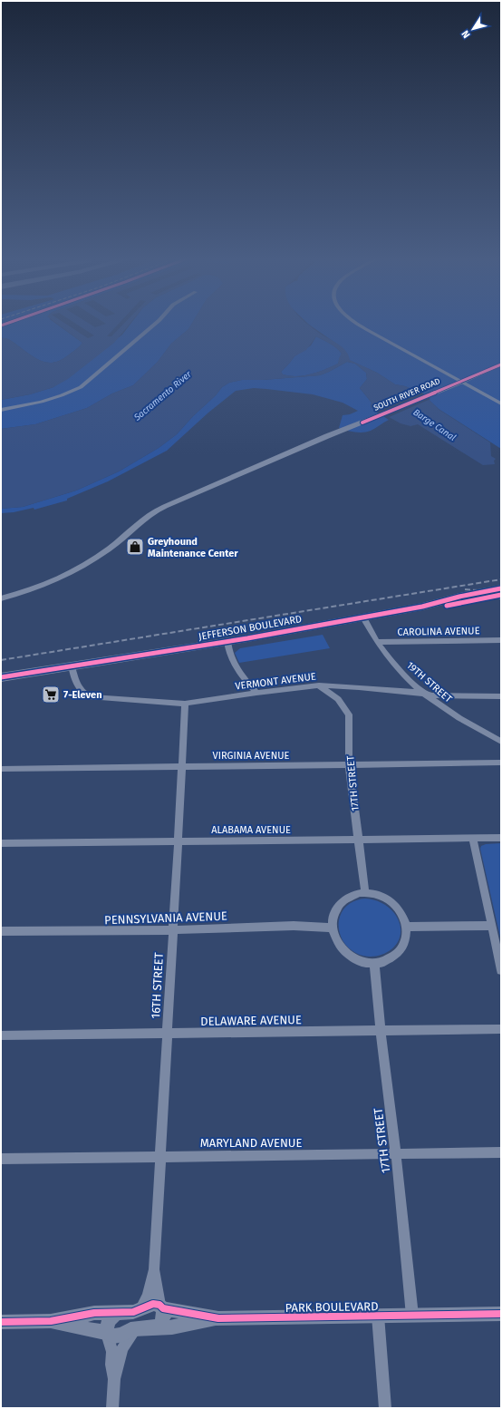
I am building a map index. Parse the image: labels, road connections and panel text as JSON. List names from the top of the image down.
{
  "streets": {
    "main road": ["JEFFERSON BOULEVARD"],
    "street": [
      "SOUTH RIVER ROAD",
      "CAROLINA AVENUE",
      "VERMONT AVENUE",
      "19TH STREET",
      "VIRGINIA AVENUE",
      "17TH STREET",
      "ALABAMA AVENUE",
      "PENNSYLVANIA AVENUE",
      "16TH STREET",
      "DELAWARE AVENUE",
      "MARYLAND AVENUE",
      "PARK BOULEVARD"
    ]
  },
  "crossings": [
    ["JEFFERSON BOULEVARD", "VERMONT AVENUE"],
    ["JEFFERSON BOULEVARD", "19TH STREET"],
    ["CAROLINA AVENUE", "19TH STREET"],
    ["VERMONT AVENUE", "19TH STREET"],
    ["VERMONT AVENUE", "17TH STREET"],
    ["VERMONT AVENUE", "16TH STREET"],
    ["VIRGINIA AVENUE", "17TH STREET"],
    ["VIRGINIA AVENUE", "16TH STREET"],
    ["17TH STREET", "ALABAMA AVENUE"],
    ["17TH STREET", "PENNSYLVANIA AVENUE"],
    ["17TH STREET", "DELAWARE AVENUE"],
    ["17TH STREET", "MARYLAND AVENUE"],
    ["17TH STREET", "PARK BOULEVARD"],
    ["ALABAMA AVENUE", "16TH STREET"],
    ["PENNSYLVANIA AVENUE", "16TH STREET"],
    ["16TH STREET", "DELAWARE AVENUE"],
    ["16TH STREET", "MARYLAND AVENUE"]
  ],
  "water": ["Sacramento River", "Barge Canal"],
  "places": {
    "shop": ["Greyhound Maintenance Center"],
    "supermarket": ["7-Eleven"]
  },
  "north": "bottom left"
}
